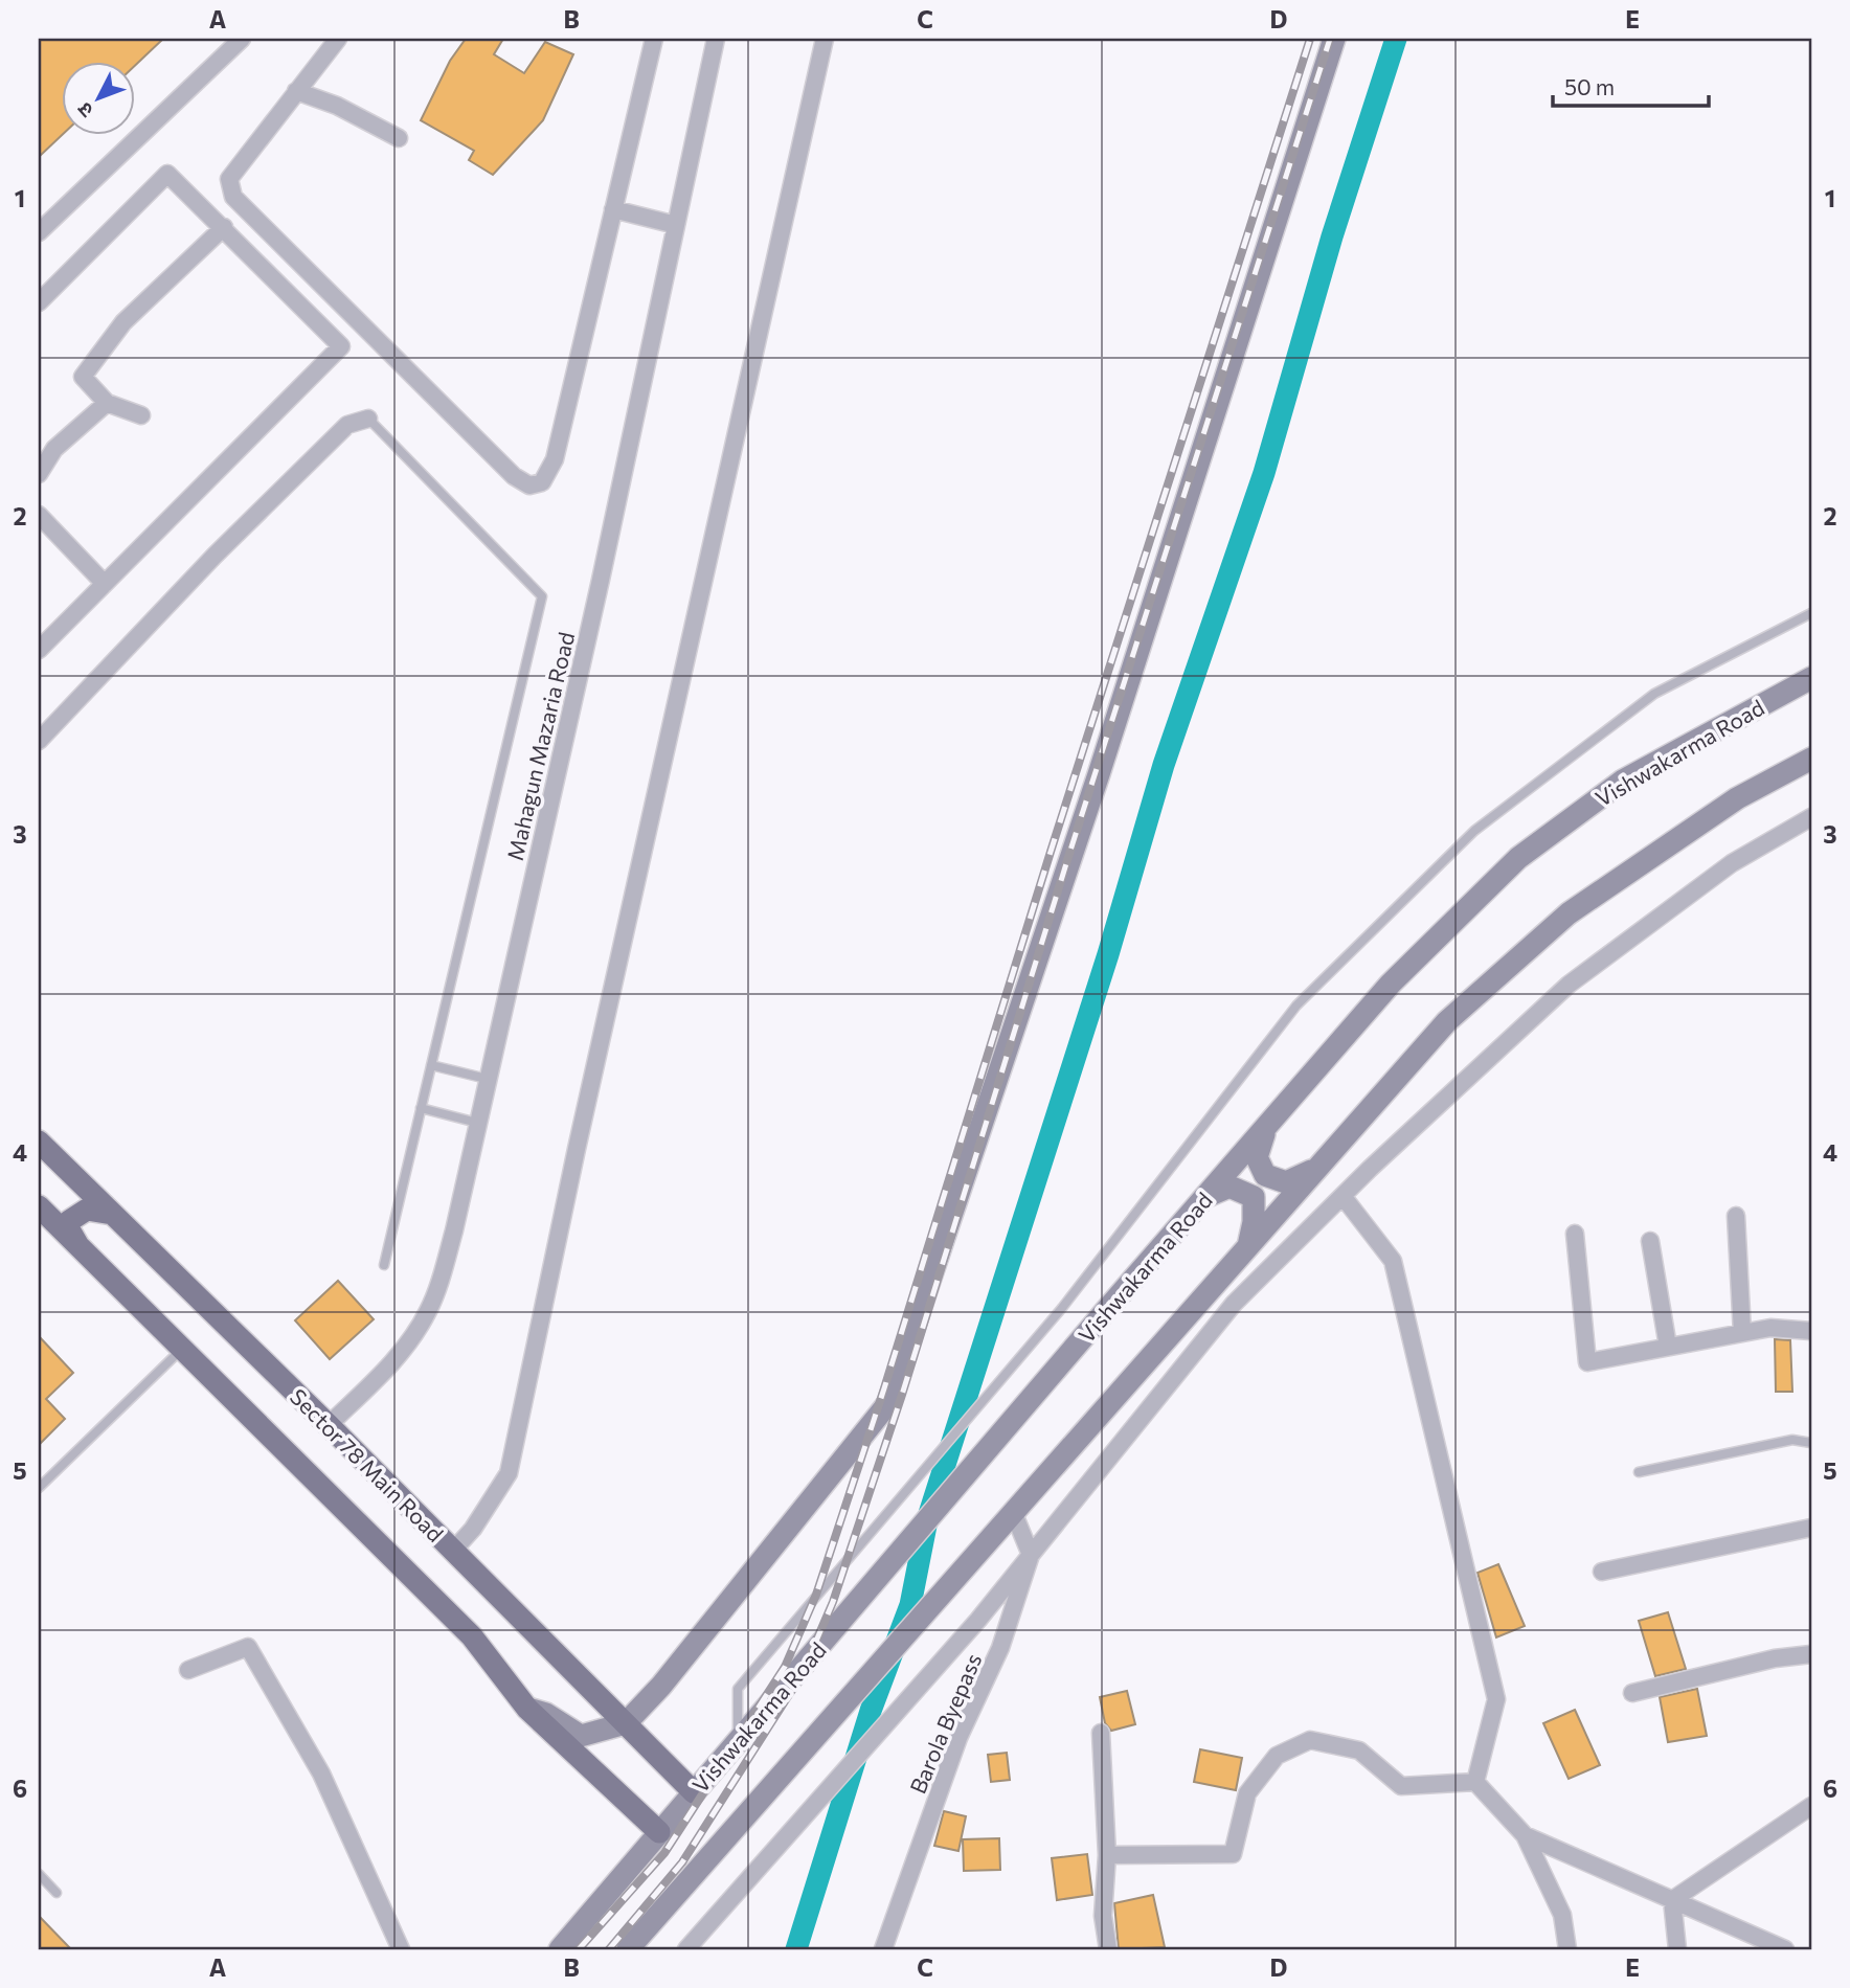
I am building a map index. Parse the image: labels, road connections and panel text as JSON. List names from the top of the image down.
{
  "streets": {
    "main road": ["Vishwakarma Road", "Sector 78 Main Road"],
    "street": ["Mahagun Mazaria Road", "Barola Byepass"]
  },
  "crossings": [
    ["Mahagun Mazaria Road", "Sector 78 Main Road"],
    ["Vishwakarma Road", "Sector 78 Main Road"]
  ],
  "scale_bar": "50 m",
  "north": "bottom left",
  "grid": {
    "columns": [
      "A",
      "B",
      "C",
      "D",
      "E"
    ],
    "rows": [
      "1",
      "2",
      "3",
      "4",
      "5",
      "6"
    ]
  }
}
